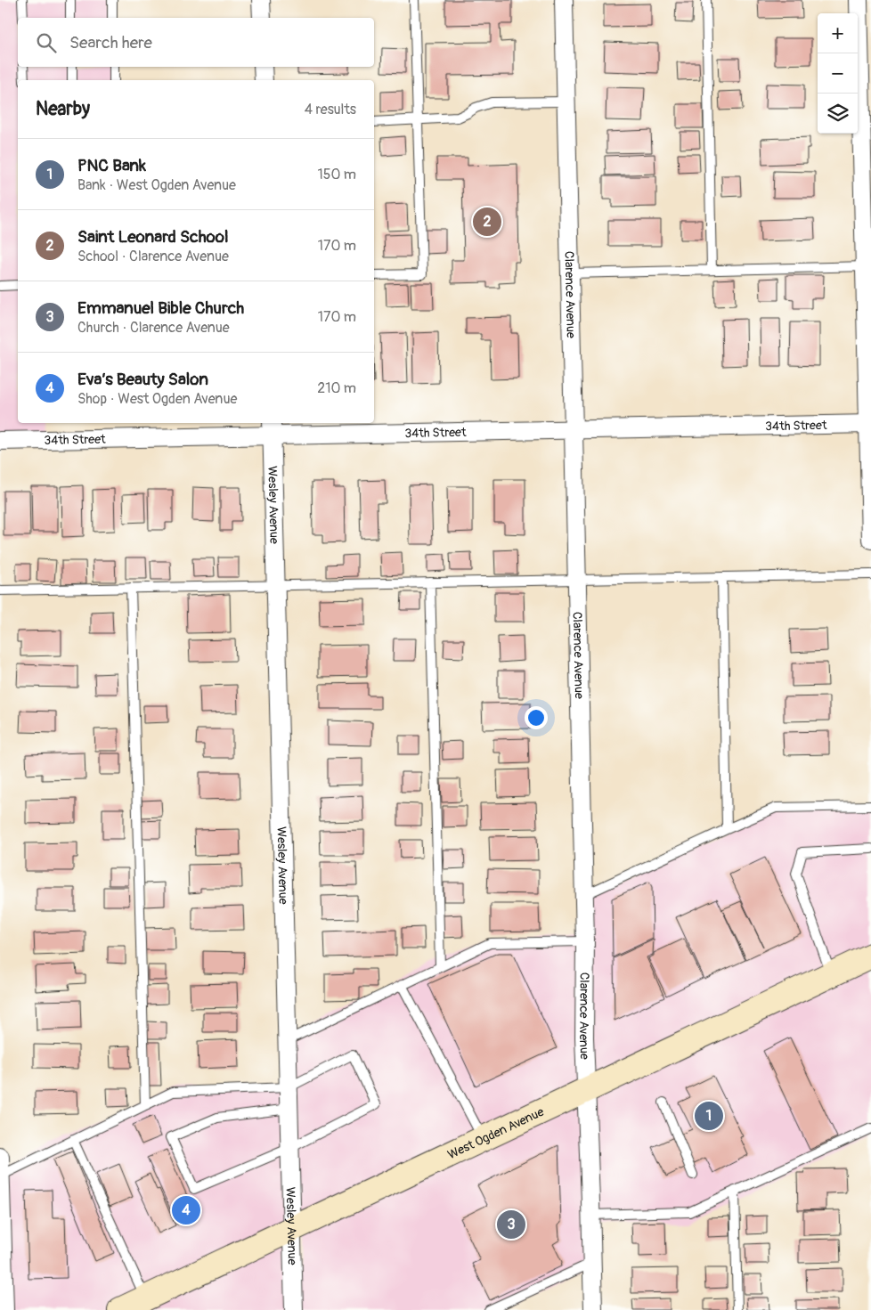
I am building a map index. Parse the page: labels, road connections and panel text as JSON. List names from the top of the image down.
{
  "streets": {
    "main road": ["West Ogden Avenue"],
    "street": ["Clarence Avenue", "34th Street", "Wesley Avenue"]
  },
  "crossings": [
    ["Clarence Avenue", "34th Street"],
    ["Clarence Avenue", "West Ogden Avenue"],
    ["34th Street", "Wesley Avenue"],
    ["Wesley Avenue", "West Ogden Avenue"]
  ],
  "page": {
    "map_buttons": ["+", "−"],
    "search": "Search here",
    "heading": ["Nearby", "4 results"],
    "list": [
      {
        "mark": "1",
        "name": "PNC Bank",
        "note": "Bank · West Ogden Avenue",
        "value": "150 m"
      },
      {
        "mark": "2",
        "name": "Saint Leonard School",
        "note": "School · Clarence Avenue",
        "value": "170 m"
      },
      {
        "mark": "3",
        "name": "Emmanuel Bible Church",
        "note": "Church · Clarence Avenue",
        "value": "170 m"
      },
      {
        "mark": "4",
        "name": "Eva’s Beauty Salon",
        "note": "Shop · West Ogden Avenue",
        "value": "210 m"
      }
    ],
    "pins": [
      "2",
      "1",
      "4",
      "3"
    ]
  }
}
